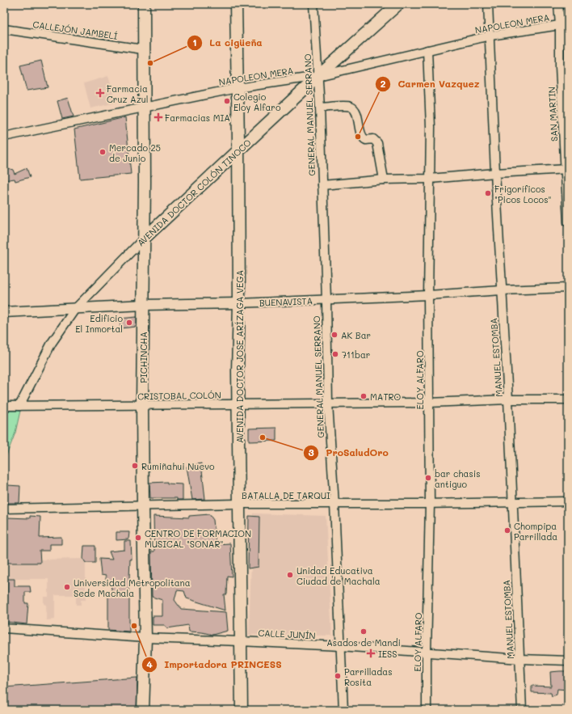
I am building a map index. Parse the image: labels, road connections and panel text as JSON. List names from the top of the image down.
{
  "streets": {
    "main road": ["AVENIDA DOCTOR COLÓN TINOCO", "AVENIDA DOCTOR JOSE ARÍZAGA VEGA", "PICHINCHA"],
    "street": [
      "NAPOLEON MERA",
      "CALLEJÓN JAMBELÍ",
      "SAN MARTIN",
      "GENERAL MANUEL SERRANO",
      "BUENAVISTA",
      "MANUEL ESTOMBA",
      "ELOY ALFARO",
      "CRISTOBAL COLÓN",
      "BATALLA DE TARQUI",
      "CALLE JUNÍN"
    ]
  },
  "crossings": [
    ["NAPOLEON MERA", "SAN MARTIN"],
    ["NAPOLEON MERA", "GENERAL MANUEL SERRANO"],
    ["NAPOLEON MERA", "AVENIDA DOCTOR COLÓN TINOCO"],
    ["NAPOLEON MERA", "AVENIDA DOCTOR JOSE ARÍZAGA VEGA"],
    ["NAPOLEON MERA", "PICHINCHA"],
    ["NAPOLEON MERA", "MANUEL ESTOMBA"],
    ["NAPOLEON MERA", "ELOY ALFARO"],
    ["CALLEJÓN JAMBELÍ", "PICHINCHA"],
    ["GENERAL MANUEL SERRANO", "AVENIDA DOCTOR COLÓN TINOCO"],
    ["GENERAL MANUEL SERRANO", "BUENAVISTA"],
    ["GENERAL MANUEL SERRANO", "CRISTOBAL COLÓN"],
    ["GENERAL MANUEL SERRANO", "BATALLA DE TARQUI"],
    ["GENERAL MANUEL SERRANO", "CALLE JUNÍN"],
    ["AVENIDA DOCTOR COLÓN TINOCO", "BUENAVISTA"],
    ["AVENIDA DOCTOR COLÓN TINOCO", "AVENIDA DOCTOR JOSE ARÍZAGA VEGA"],
    ["AVENIDA DOCTOR COLÓN TINOCO", "PICHINCHA"],
    ["AVENIDA DOCTOR COLÓN TINOCO", "CRISTOBAL COLÓN"],
    ["BUENAVISTA", "AVENIDA DOCTOR JOSE ARÍZAGA VEGA"],
    ["BUENAVISTA", "PICHINCHA"],
    ["BUENAVISTA", "MANUEL ESTOMBA"],
    ["BUENAVISTA", "ELOY ALFARO"],
    ["AVENIDA DOCTOR JOSE ARÍZAGA VEGA", "CRISTOBAL COLÓN"],
    ["AVENIDA DOCTOR JOSE ARÍZAGA VEGA", "BATALLA DE TARQUI"],
    ["AVENIDA DOCTOR JOSE ARÍZAGA VEGA", "CALLE JUNÍN"],
    ["PICHINCHA", "CRISTOBAL COLÓN"],
    ["PICHINCHA", "BATALLA DE TARQUI"],
    ["PICHINCHA", "CALLE JUNÍN"],
    ["MANUEL ESTOMBA", "CRISTOBAL COLÓN"],
    ["MANUEL ESTOMBA", "BATALLA DE TARQUI"],
    ["MANUEL ESTOMBA", "CALLE JUNÍN"],
    ["ELOY ALFARO", "CRISTOBAL COLÓN"],
    ["ELOY ALFARO", "BATALLA DE TARQUI"],
    ["ELOY ALFARO", "CALLE JUNÍN"]
  ],
  "places": {
    "other": [
      "La cigüeña",
      "Colegio Eloy Alfaro",
      "Carmen Vazquez",
      "Mercado 25 de Junio",
      "Frigoríficos \"Picos Locos\"",
      "Edificio El Inmortal",
      "AK Bar",
      "711bar",
      "MATRO",
      "ProSaludOro",
      "Rumiñahui Nuevo",
      "bar chasis antiguo",
      "Chompipa Parrillada",
      "CENTRO DE FORMACION MUSICAL \"SONAR\"",
      "Unidad Educativa Ciudad de Machala",
      "Universidad Metropolitana Sede Machala",
      "Importadora PRINCESS",
      "Asados de Mandi",
      "Parrilladas Rosita"
    ],
    "health": ["Farmacia Cruz Azul", "Farmacias MIA", "IESS"]
  }
}
